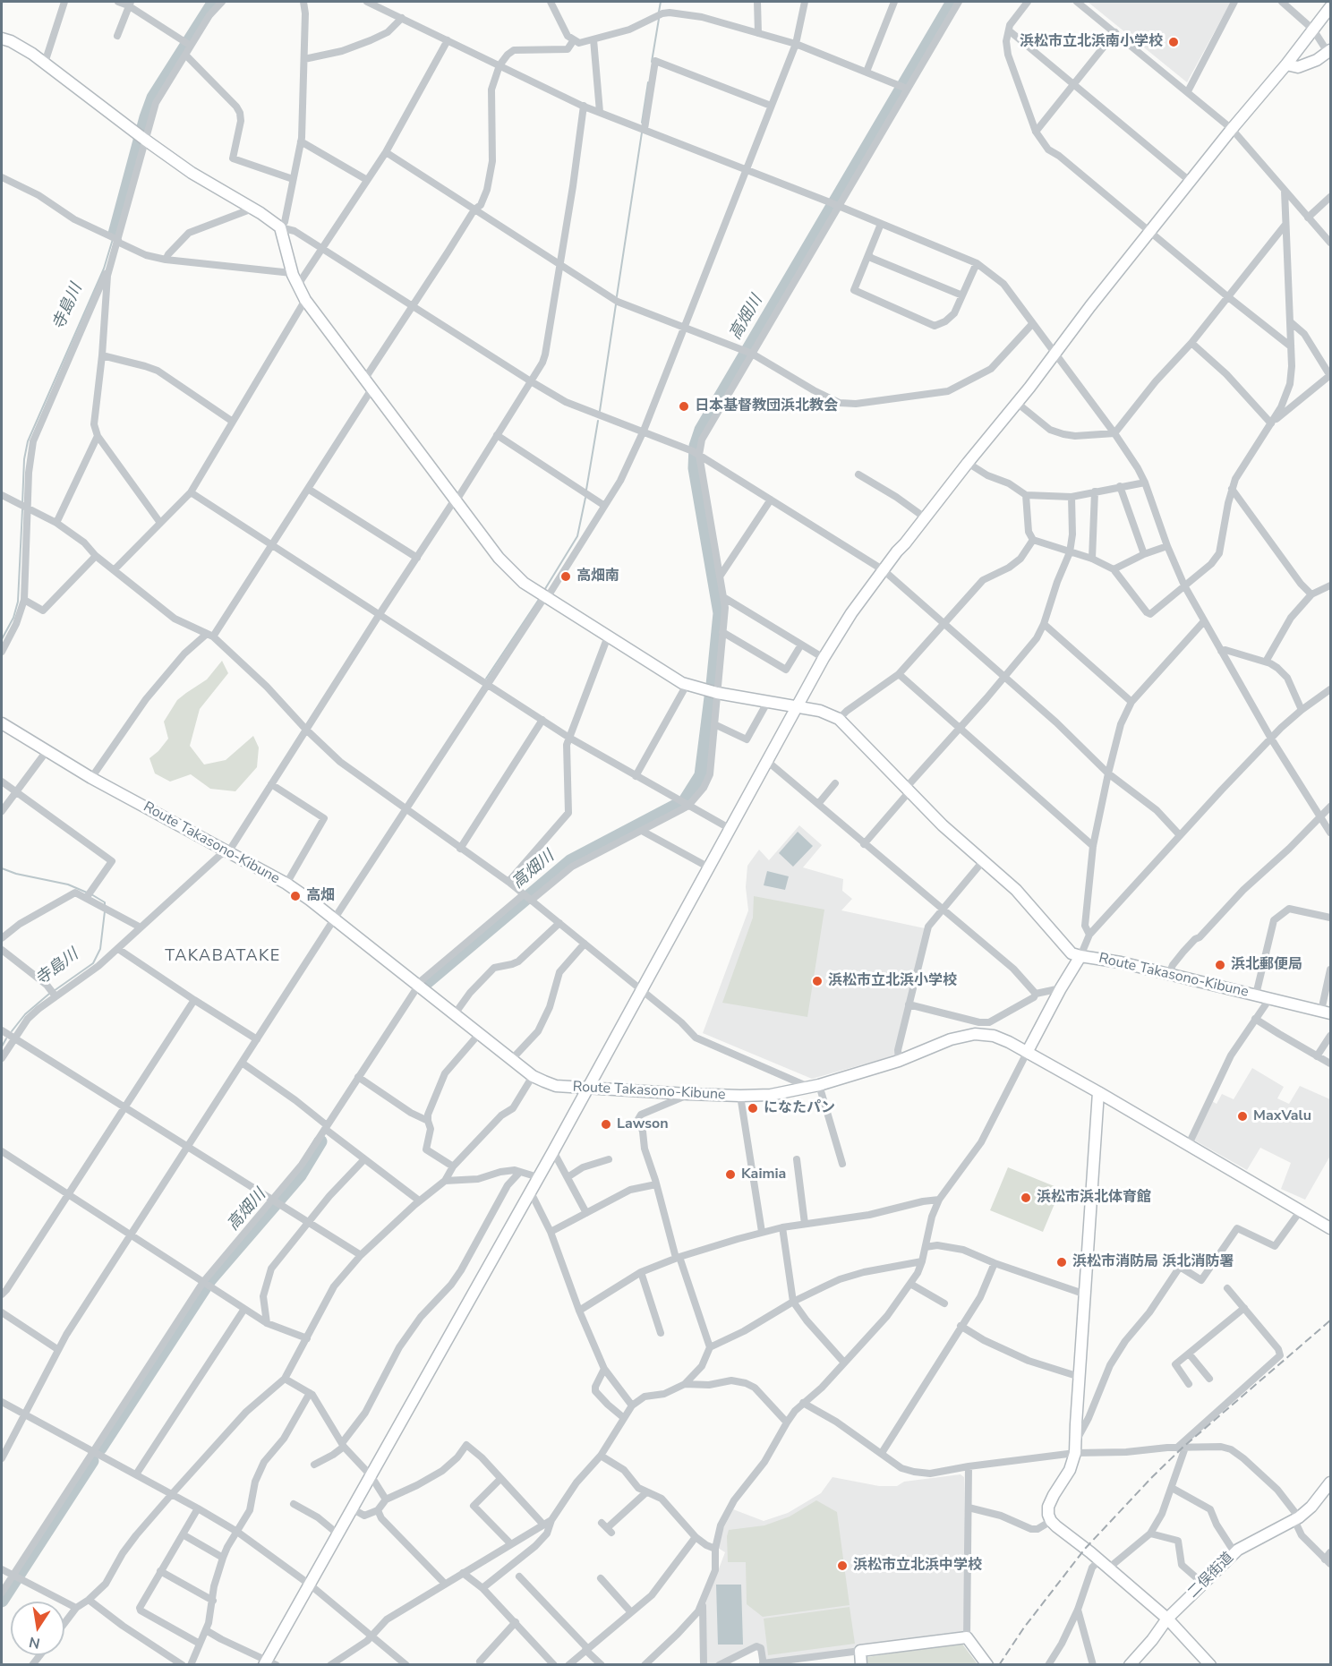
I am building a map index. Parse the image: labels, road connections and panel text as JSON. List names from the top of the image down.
{
  "streets": {
    "street": ["Route Takasono-Kibune", "二俣街道"]
  },
  "districts": ["TAKABATAKE"],
  "water": ["寺島川", "高畑川"],
  "places": [
    "浜松市立北浜南小学校",
    "日本基督教団浜北教会",
    "高畑南",
    "高畑",
    "浜北郵便局",
    "浜松市立北浜小学校",
    "になたパン",
    "MaxValu",
    "Lawson",
    "Kaimia",
    "浜松市浜北体育館",
    "浜松市消防局 浜北消防署",
    "浜松市立北浜中学校"
  ],
  "north": "bottom"
}
